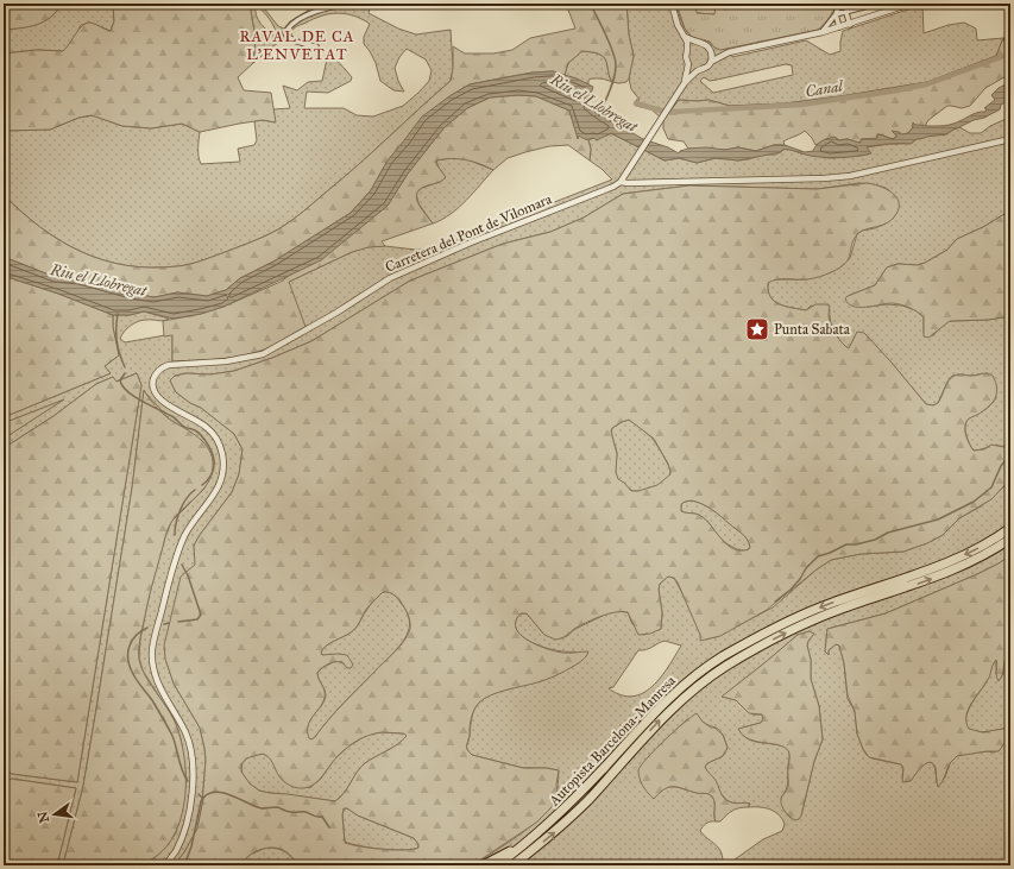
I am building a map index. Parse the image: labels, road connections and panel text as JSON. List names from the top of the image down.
{
  "streets": {
    "highway": ["Autopista Barcelona-Manresa"],
    "street": ["Carretera del Pont de Vilomara"]
  },
  "districts": ["RAVAL DE CA L'ENVETAT"],
  "water": ["Canal", "Riu el Llobregat"],
  "places": {
    "place": ["Punta Sabata"]
  },
  "north": "left"
}
